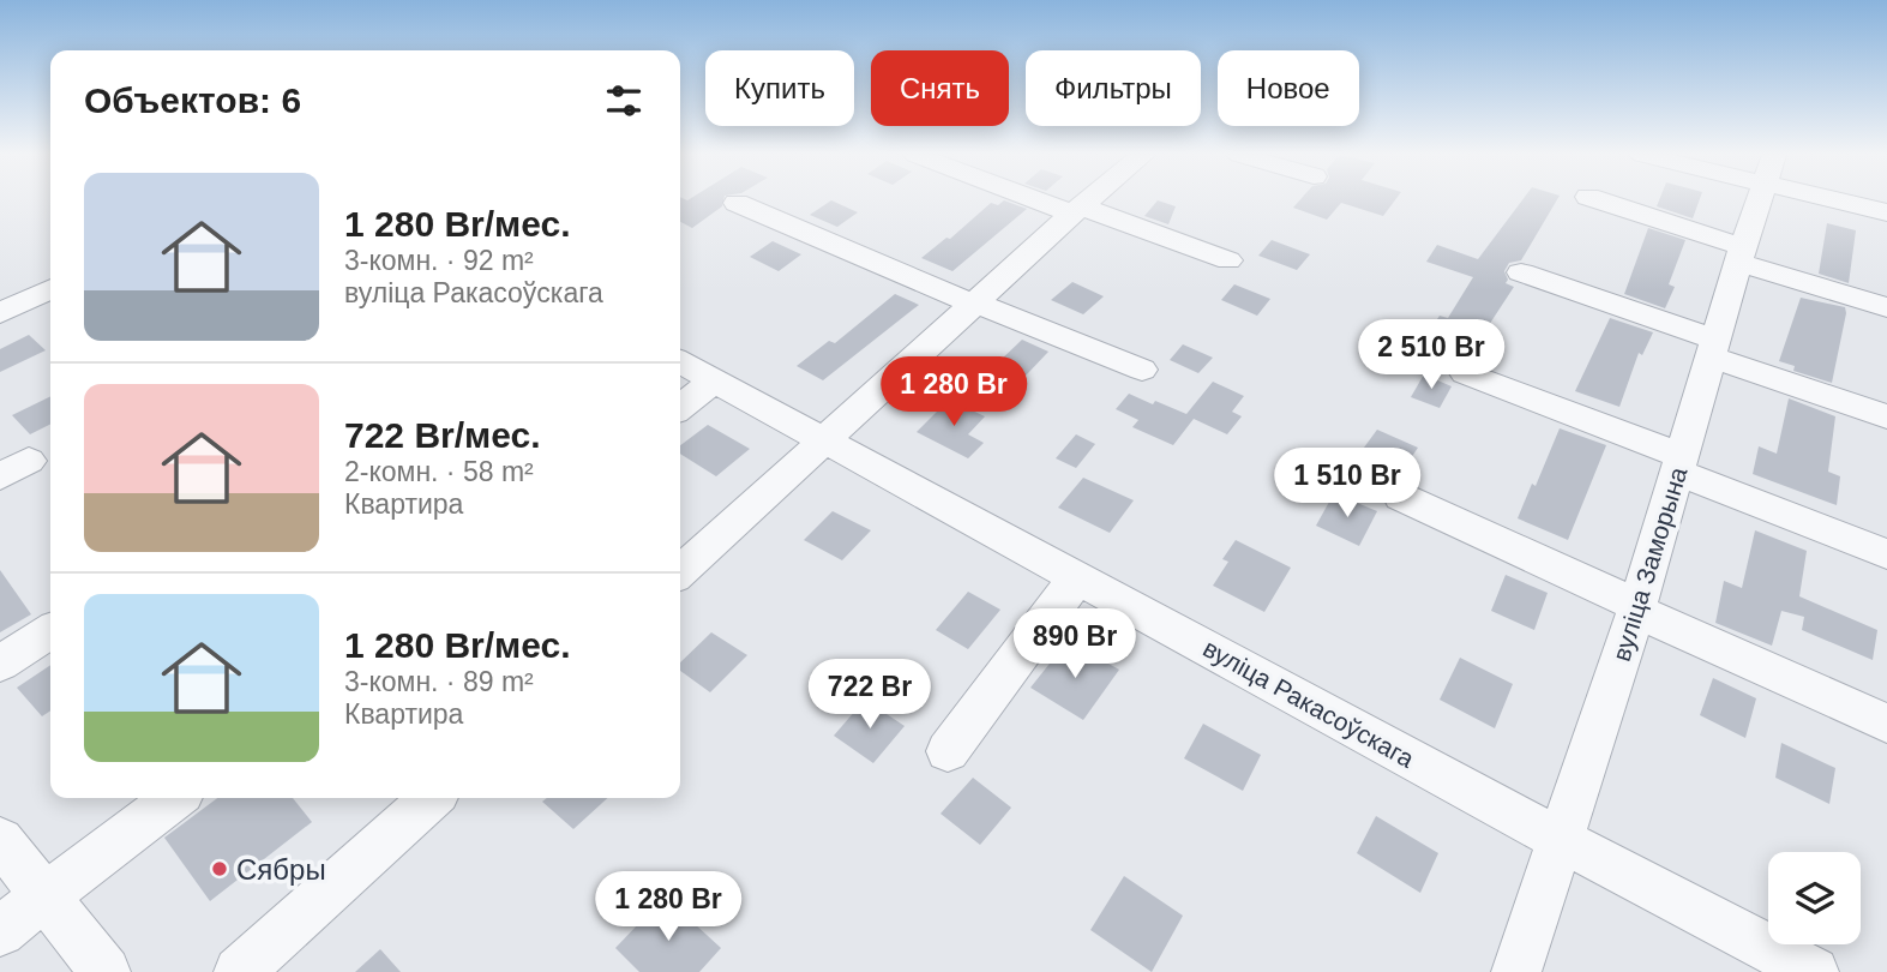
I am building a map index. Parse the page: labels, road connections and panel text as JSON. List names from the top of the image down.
{
  "streets": {
    "street": ["вуліца Заморына", "вуліца Ракасоўскага"]
  },
  "crossings": [
    ["вуліца Заморына", "вуліца Ракасоўскага"]
  ],
  "places": ["Сябры"],
  "page": {
    "chip": [
      "Купить",
      "Снять",
      "Фильтры",
      "Новое"
    ],
    "heading": "Объектов: 6",
    "list": [
      {
        "name": "1 280 Br/мес.",
        "note": "3-комн. · 92 m² · вуліца Ракасоўскага"
      },
      {
        "name": "722 Br/мес.",
        "note": "2-комн. · 58 m² · Квартира"
      },
      {
        "name": "1 280 Br/мес.",
        "note": "3-комн. · 89 m² · Квартира"
      }
    ],
    "price": [
      "2 510 Br",
      "1 280 Br",
      "1 510 Br",
      "890 Br",
      "722 Br",
      "1 280 Br"
    ]
  }
}
